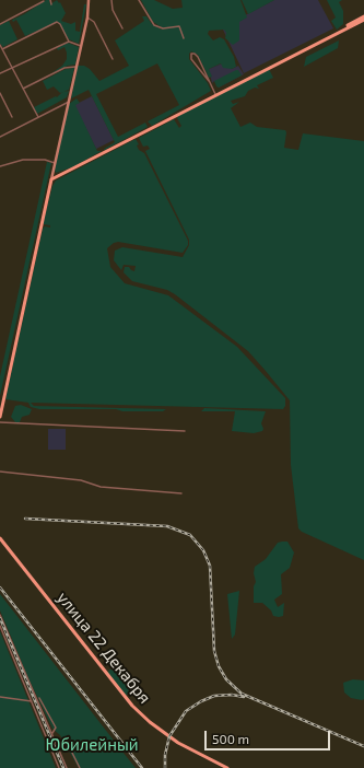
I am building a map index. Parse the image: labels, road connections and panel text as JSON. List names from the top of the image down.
{
  "streets": {
    "main road": ["улица 22 Декабря"]
  },
  "parks": ["Юбилейный"],
  "scale_bar": "500 m"
}
